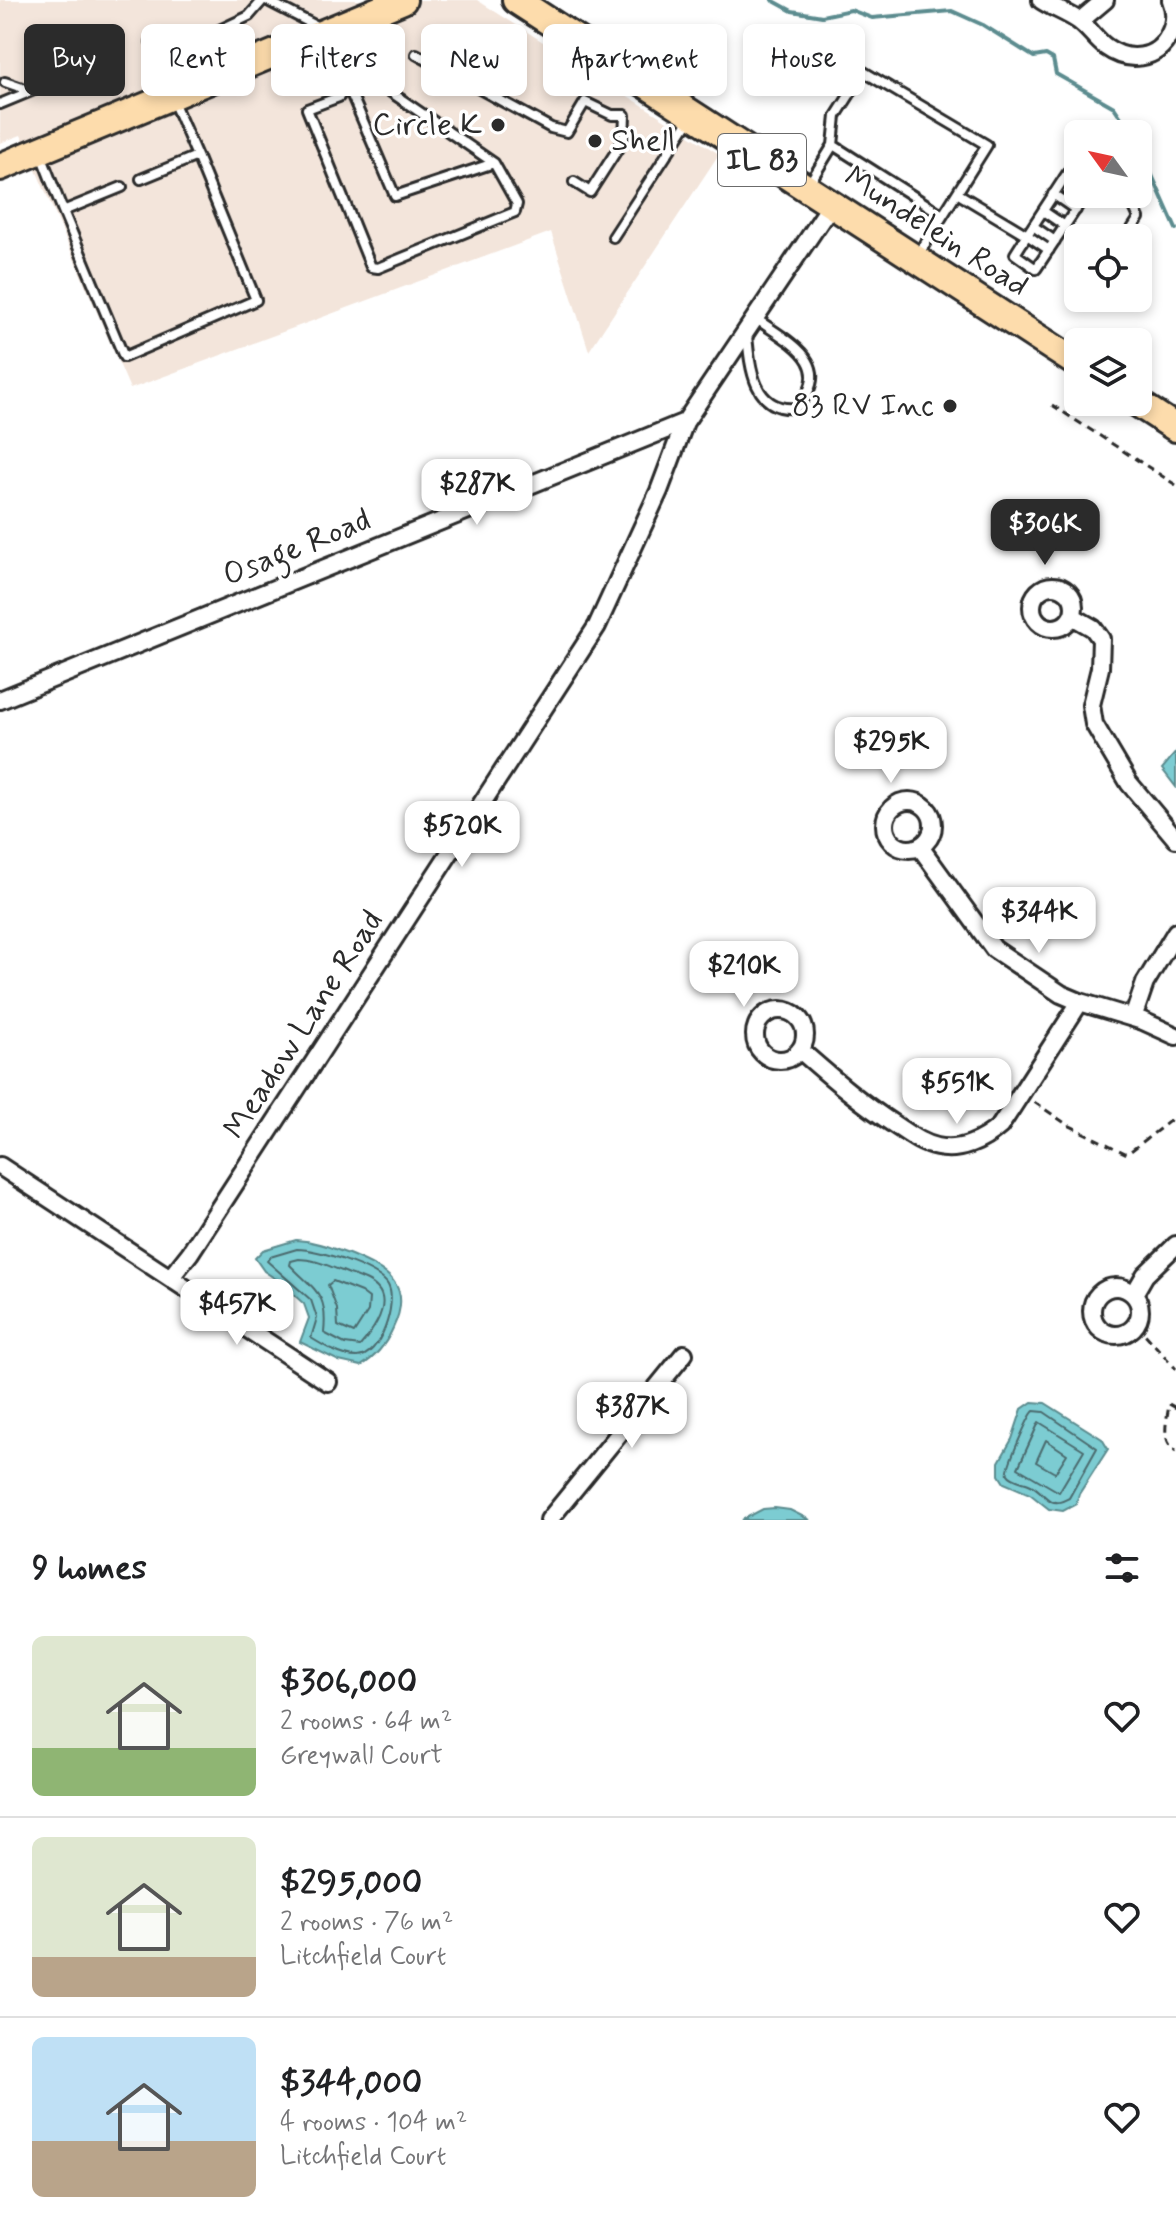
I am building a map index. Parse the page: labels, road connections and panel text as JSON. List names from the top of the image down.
{
  "streets": {
    "main road": ["IL 83", "Mundelein Road"],
    "street": ["Osage Road", "Meadow Lane Road"]
  },
  "crossings": [
    ["Osage Road", "Meadow Lane Road"]
  ],
  "places": ["Circle K", "Shell", "83 RV Inc"],
  "north": "top left",
  "page": {
    "chip": [
      "Buy",
      "Rent",
      "Filters",
      "New",
      "Apartment",
      "House"
    ],
    "price": [
      "$287K",
      "$306K",
      "$295K",
      "$520K",
      "$344K",
      "$210K",
      "$551K",
      "$457K",
      "$387K"
    ],
    "heading": "9 homes",
    "list": [
      {
        "name": "$306,000",
        "note": "2 rooms · 64 m² · Greywall Court"
      },
      {
        "name": "$295,000",
        "note": "2 rooms · 76 m² · Litchfield Court"
      },
      {
        "name": "$344,000",
        "note": "4 rooms · 104 m² · Litchfield Court"
      }
    ]
  }
}
